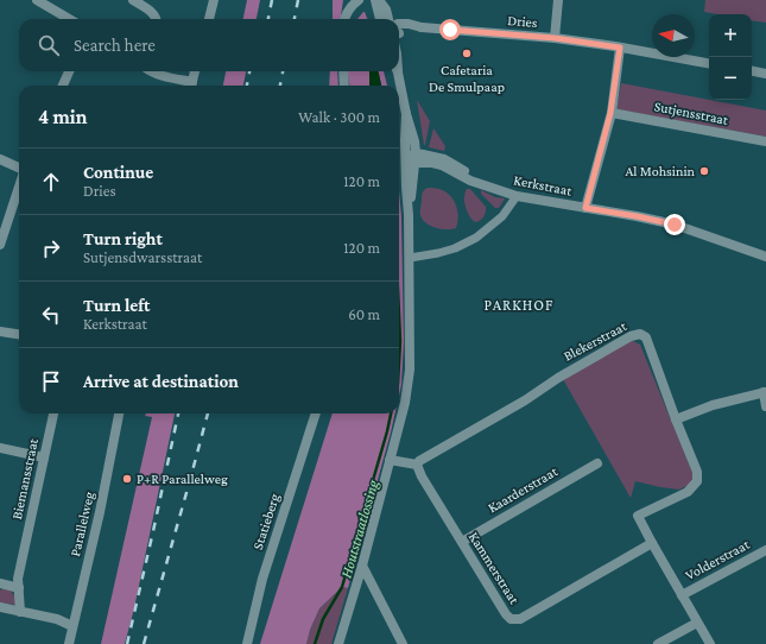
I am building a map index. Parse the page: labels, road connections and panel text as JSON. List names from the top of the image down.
{
  "streets": {
    "street": [
      "Dries",
      "Sutjensstraat",
      "Kerkstraat",
      "Blekerstraat",
      "Biemansstraat",
      "Kaarderstraat",
      "Statieberg",
      "Parallelweg",
      "Volderstraat",
      "Kammerstraat"
    ]
  },
  "crossings": [
    ["Blekerstraat", "Kammerstraat"],
    ["Kaarderstraat", "Kammerstraat"]
  ],
  "districts": ["PARKHOF"],
  "water": ["Houtstraatlossing"],
  "places": ["Cafetaria De Smulpaap", "Al Mohsinin", "P+R Parallelweg"],
  "north": "left",
  "page": {
    "map_buttons": ["+", "−"],
    "search": "Search here",
    "heading": ["4 min", "Walk · 300 m"],
    "list": [
      ["Continue", "Dries", "120 m"],
      ["Turn right", "Sutjensdwarsstraat", "120 m"],
      ["Turn left", "Kerkstraat", "60 m"],
      "Arrive at destination"
    ]
  }
}
